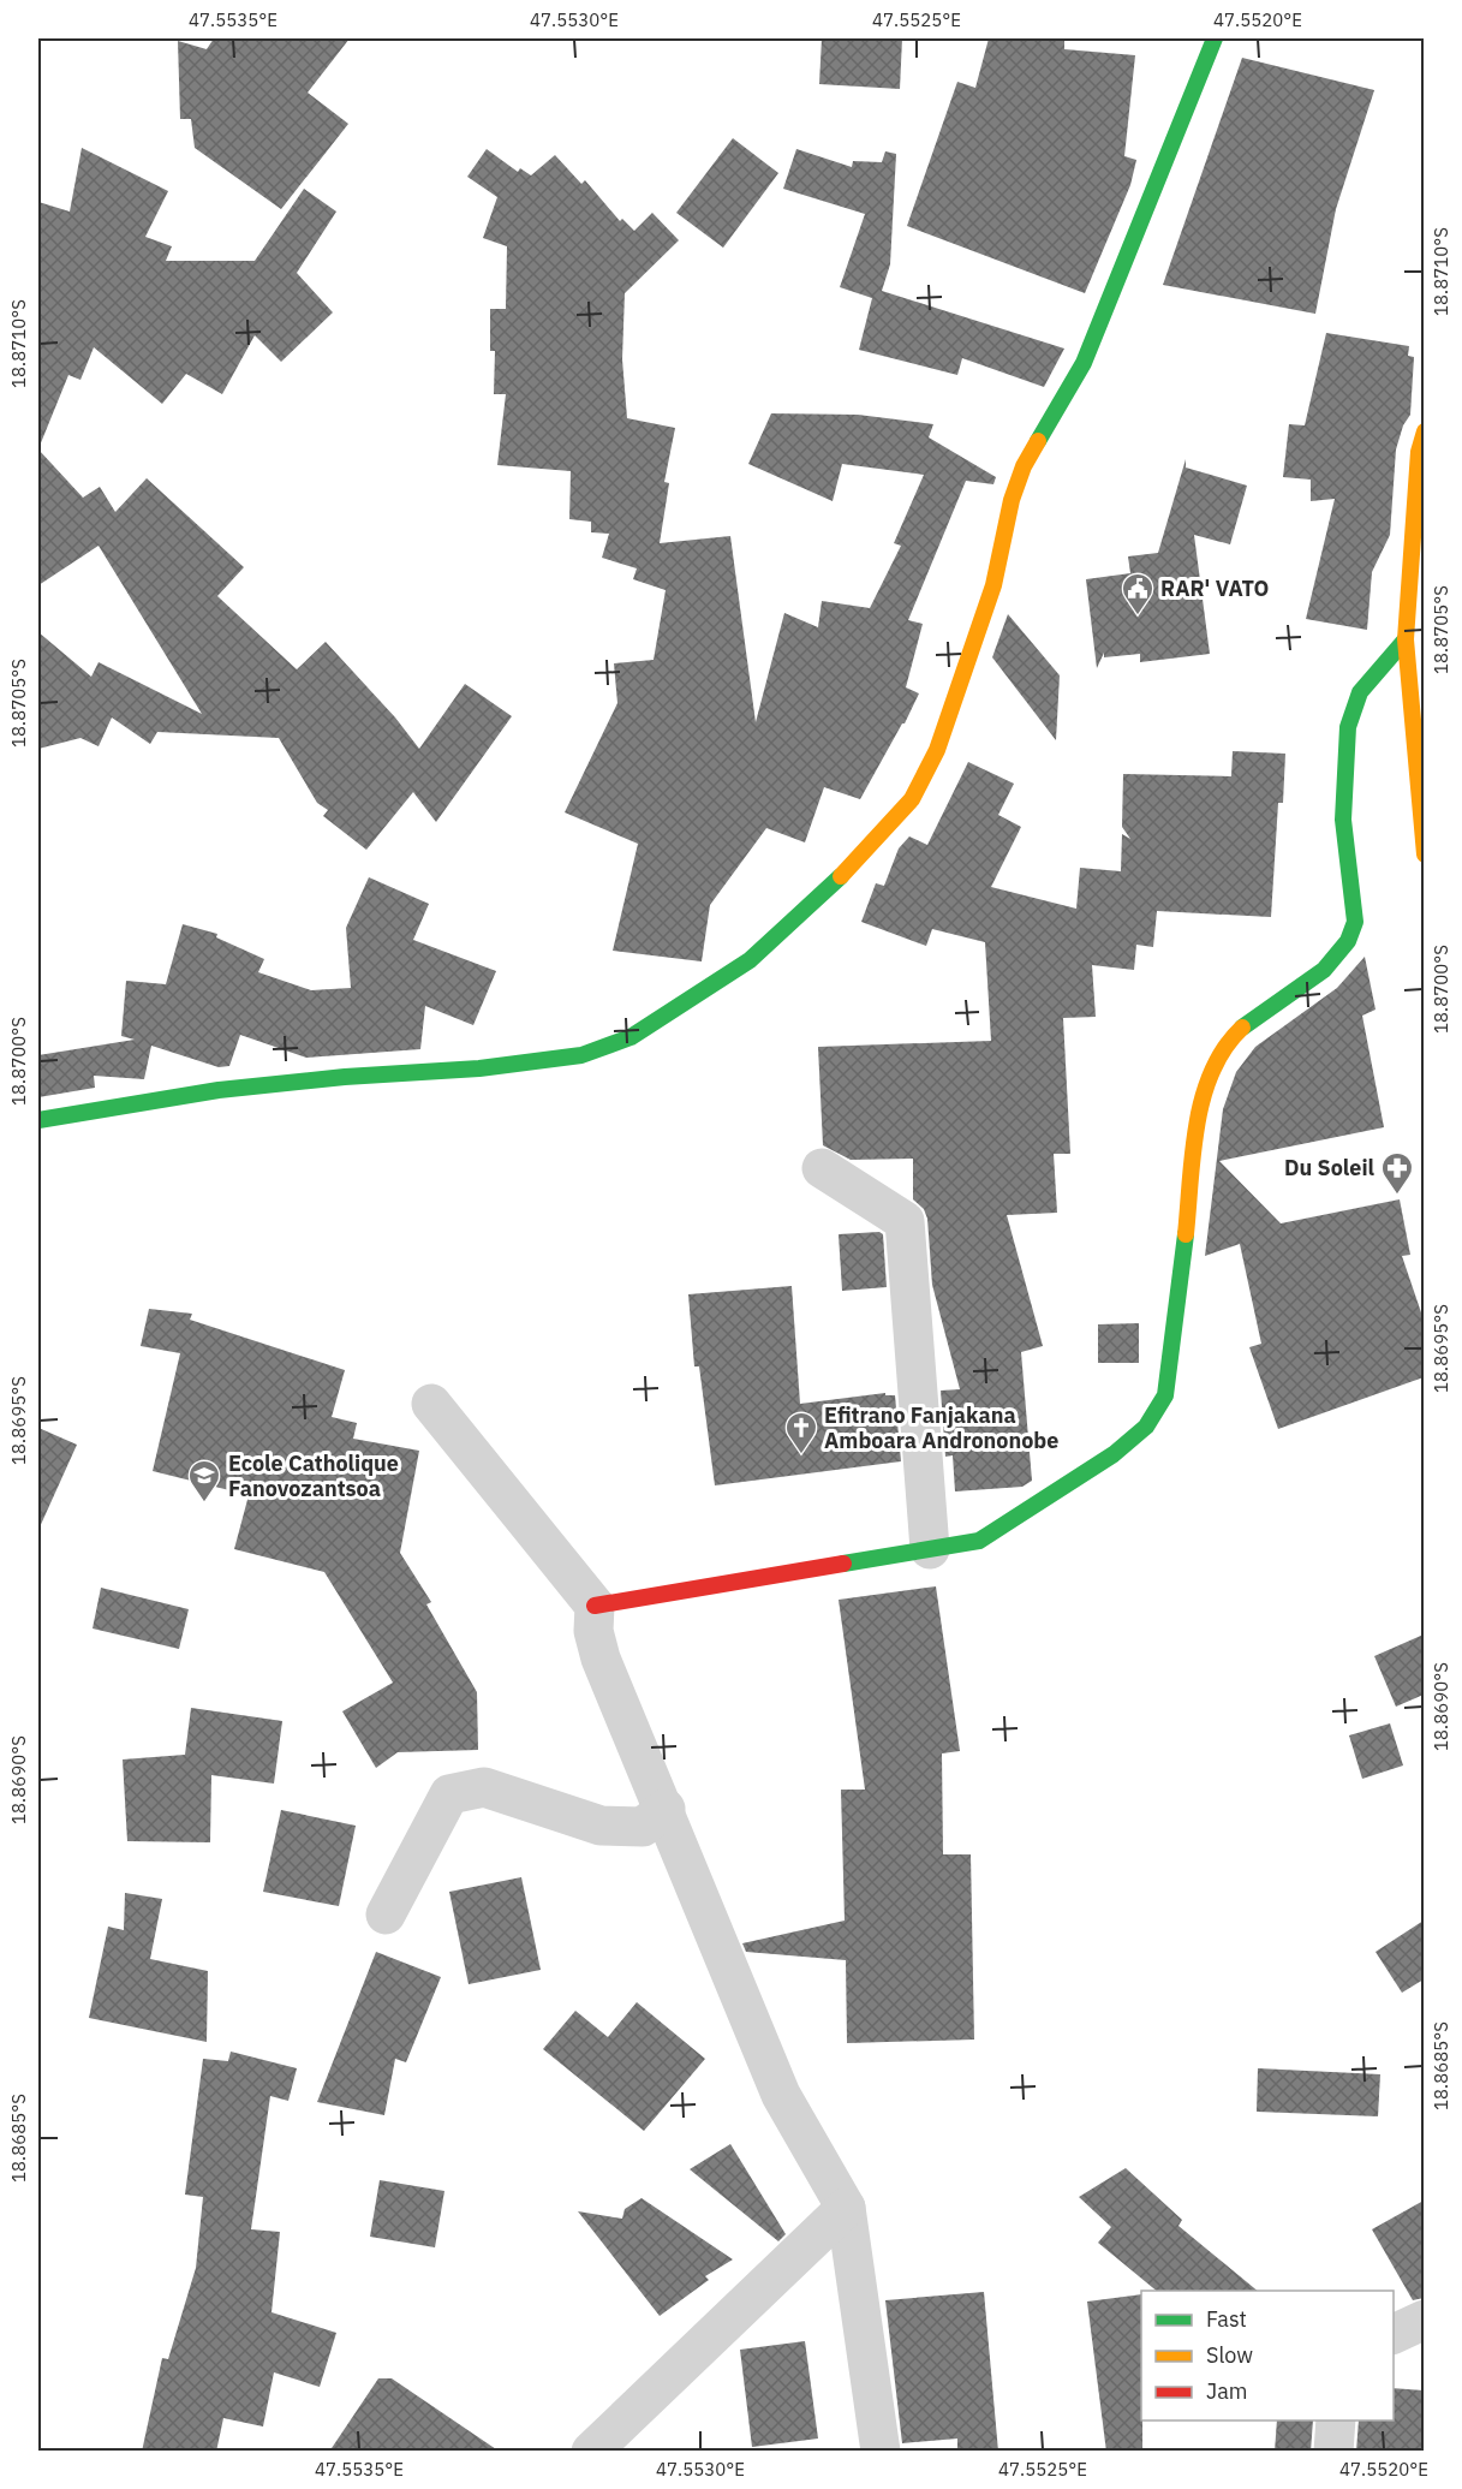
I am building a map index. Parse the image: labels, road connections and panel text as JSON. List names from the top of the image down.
{
  "places": {
    "public building": ["RAR' VATO"],
    "pharmacy": ["Du Soleil"],
    "church": ["Efitrano Fanjakana Amboara Andrononobe"],
    "school or university": ["Ecole Catholique Fanovozantsoa"]
  },
  "legend": ["Fast", "Slow", "Jam"],
  "coordinates": [
    "47.5535°E",
    "47.5530°E",
    "47.5525°E",
    "47.5520°E",
    "18.8710°S",
    "18.8705°S",
    "18.8700°S",
    "18.8695°S",
    "18.8690°S",
    "18.8685°S"
  ]
}
